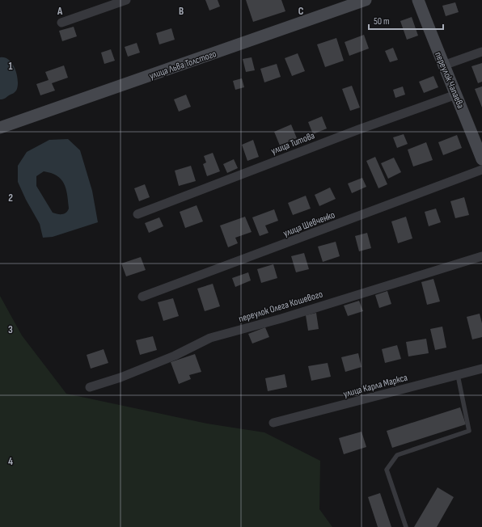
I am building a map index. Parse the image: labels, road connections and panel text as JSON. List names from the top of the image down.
{
  "streets": {
    "street": [
      "улица Льва Толстого",
      "переулок Чапаева",
      "улица Титова",
      "улица Шевченко",
      "переулок Олега Кошевого",
      "улица Карла Маркса"
    ]
  },
  "crossings": [
    ["переулок Чапаева", "улица Титова"]
  ],
  "scale_bar": "50 m",
  "grid": {
    "columns": ["A", "B", "C"],
    "rows": [
      "1",
      "2",
      "3",
      "4"
    ]
  }
}
